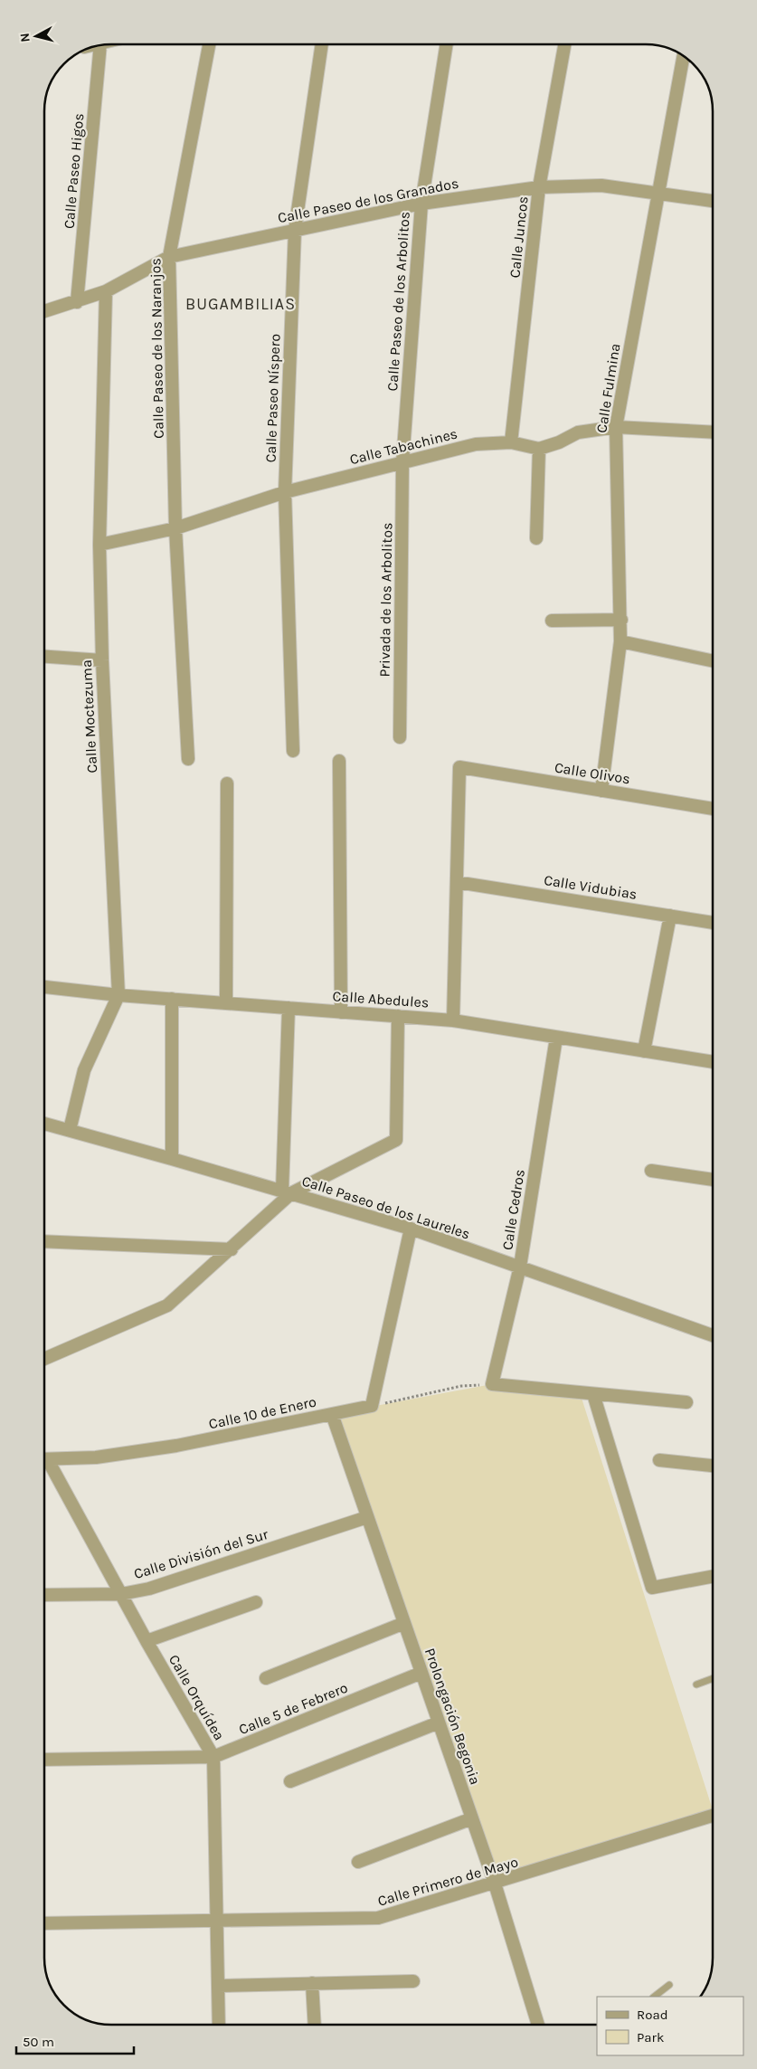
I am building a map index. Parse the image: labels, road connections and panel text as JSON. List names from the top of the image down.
{
  "streets": {
    "street": [
      "Calle Paseo Higos",
      "Calle Paseo de los Granados",
      "Calle Juncos",
      "Calle Paseo de los Arbolitos",
      "Calle Paseo de los Naranjos",
      "Calle Fulmina",
      "Calle Paseo Níspero",
      "Calle Tabachines",
      "Privada de los Arbolitos",
      "Calle Moctezuma",
      "Calle Olivos",
      "Calle Vidubias",
      "Calle Abedules",
      "Calle Paseo de los Laureles",
      "Calle Cedros",
      "Calle 10 de Enero",
      "Calle División del Sur",
      "Calle Orquídea",
      "Calle 5 de Febrero",
      "Prolongación Begonia",
      "Calle Primero de Mayo"
    ]
  },
  "crossings": [
    ["Calle Paseo Higos", "Calle Paseo de los Granados"],
    ["Calle Paseo de los Granados", "Calle Juncos"],
    ["Calle Paseo de los Granados", "Calle Paseo de los Arbolitos"],
    ["Calle Paseo de los Granados", "Calle Paseo de los Naranjos"],
    ["Calle Paseo de los Granados", "Calle Fulmina"],
    ["Calle Paseo de los Granados", "Calle Paseo Níspero"],
    ["Calle Paseo de los Granados", "Calle Moctezuma"],
    ["Calle Juncos", "Calle Tabachines"],
    ["Calle Paseo de los Arbolitos", "Calle Tabachines"],
    ["Calle Paseo de los Arbolitos", "Privada de los Arbolitos"],
    ["Calle Paseo de los Naranjos", "Calle Tabachines"],
    ["Calle Fulmina", "Calle Olivos"],
    ["Calle Paseo Níspero", "Calle Tabachines"],
    ["Calle Tabachines", "Privada de los Arbolitos"],
    ["Calle Tabachines", "Calle Moctezuma"],
    ["Calle Moctezuma", "Calle Abedules"],
    ["Calle Moctezuma", "Calle Paseo de los Laureles"],
    ["Calle Olivos", "Calle Vidubias"],
    ["Calle Abedules", "Calle Cedros"],
    ["Calle Paseo de los Laureles", "Calle Cedros"],
    ["Calle 10 de Enero", "Prolongación Begonia"],
    ["Calle División del Sur", "Calle Orquídea"],
    ["Calle División del Sur", "Prolongación Begonia"],
    ["Calle Orquídea", "Calle 5 de Febrero"],
    ["Calle Orquídea", "Calle Primero de Mayo"],
    ["Calle 5 de Febrero", "Prolongación Begonia"],
    ["Prolongación Begonia", "Calle Primero de Mayo"]
  ],
  "districts": ["BUGAMBILIAS"],
  "legend": ["Road", "Park"],
  "scale_bar": "50 m",
  "north": "left"
}
